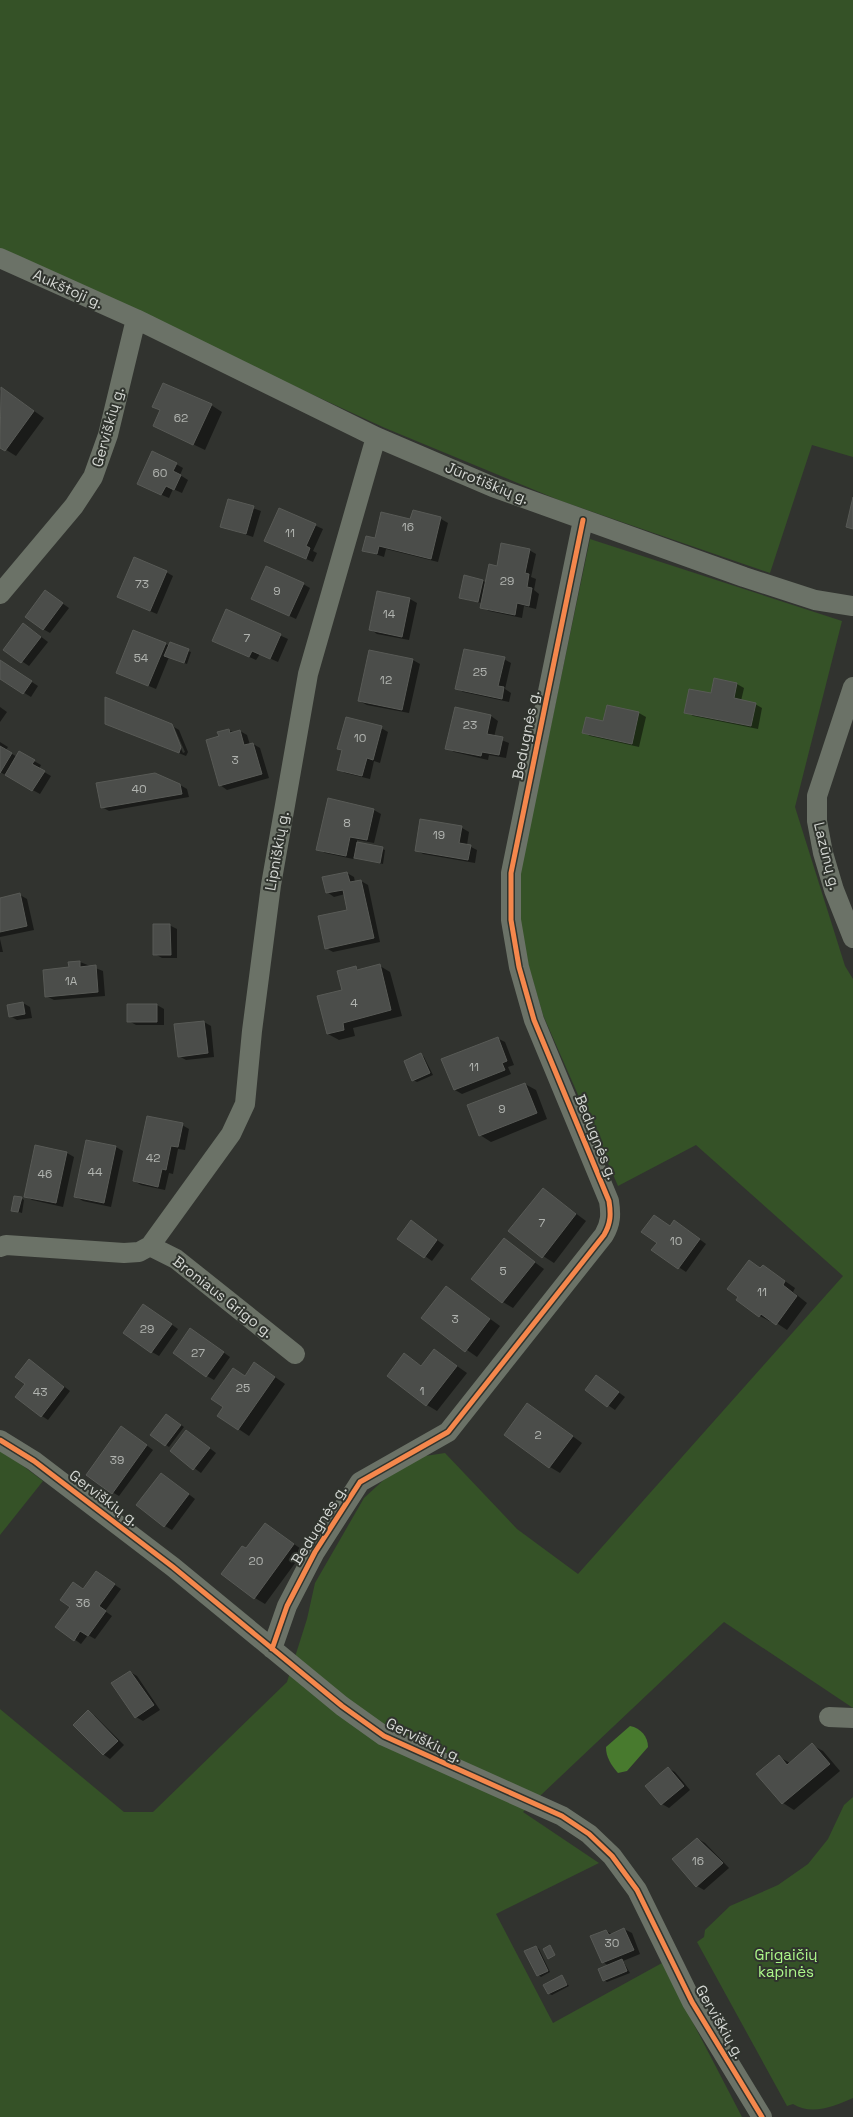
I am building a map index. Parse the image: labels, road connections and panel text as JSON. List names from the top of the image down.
{
  "streets": {
    "street": [
      "Aukštoji g.",
      "Gerviškių g.",
      "Jūrotiškių g.",
      "Bedugnės g.",
      "Lipniškių g.",
      "Lazūnų g.",
      "Broniaus Grigo g."
    ]
  },
  "crossings": [
    ["Aukštoji g.", "Gerviškių g."],
    ["Aukštoji g.", "Jūrotiškių g."],
    ["Gerviškių g.", "Jūrotiškių g."],
    ["Gerviškių g.", "Bedugnės g."],
    ["Jūrotiškių g.", "Bedugnės g."],
    ["Jūrotiškių g.", "Lipniškių g."],
    ["Lipniškių g.", "Broniaus Grigo g."]
  ],
  "parks": ["Grigaičių kapinės"],
  "house_numbers": [
    "62",
    "60",
    "16",
    "11",
    "29",
    "73",
    "9",
    "14",
    "7",
    "54",
    "25",
    "12",
    "23",
    "10",
    "3",
    "40",
    "8",
    "19",
    "1A",
    "4",
    "11",
    "9",
    "42",
    "44",
    "46",
    "7",
    "10",
    "5",
    "11",
    "3",
    "29",
    "27",
    "25",
    "1",
    "43",
    "2",
    "39",
    "20",
    "36",
    "16",
    "30"
  ]
}
